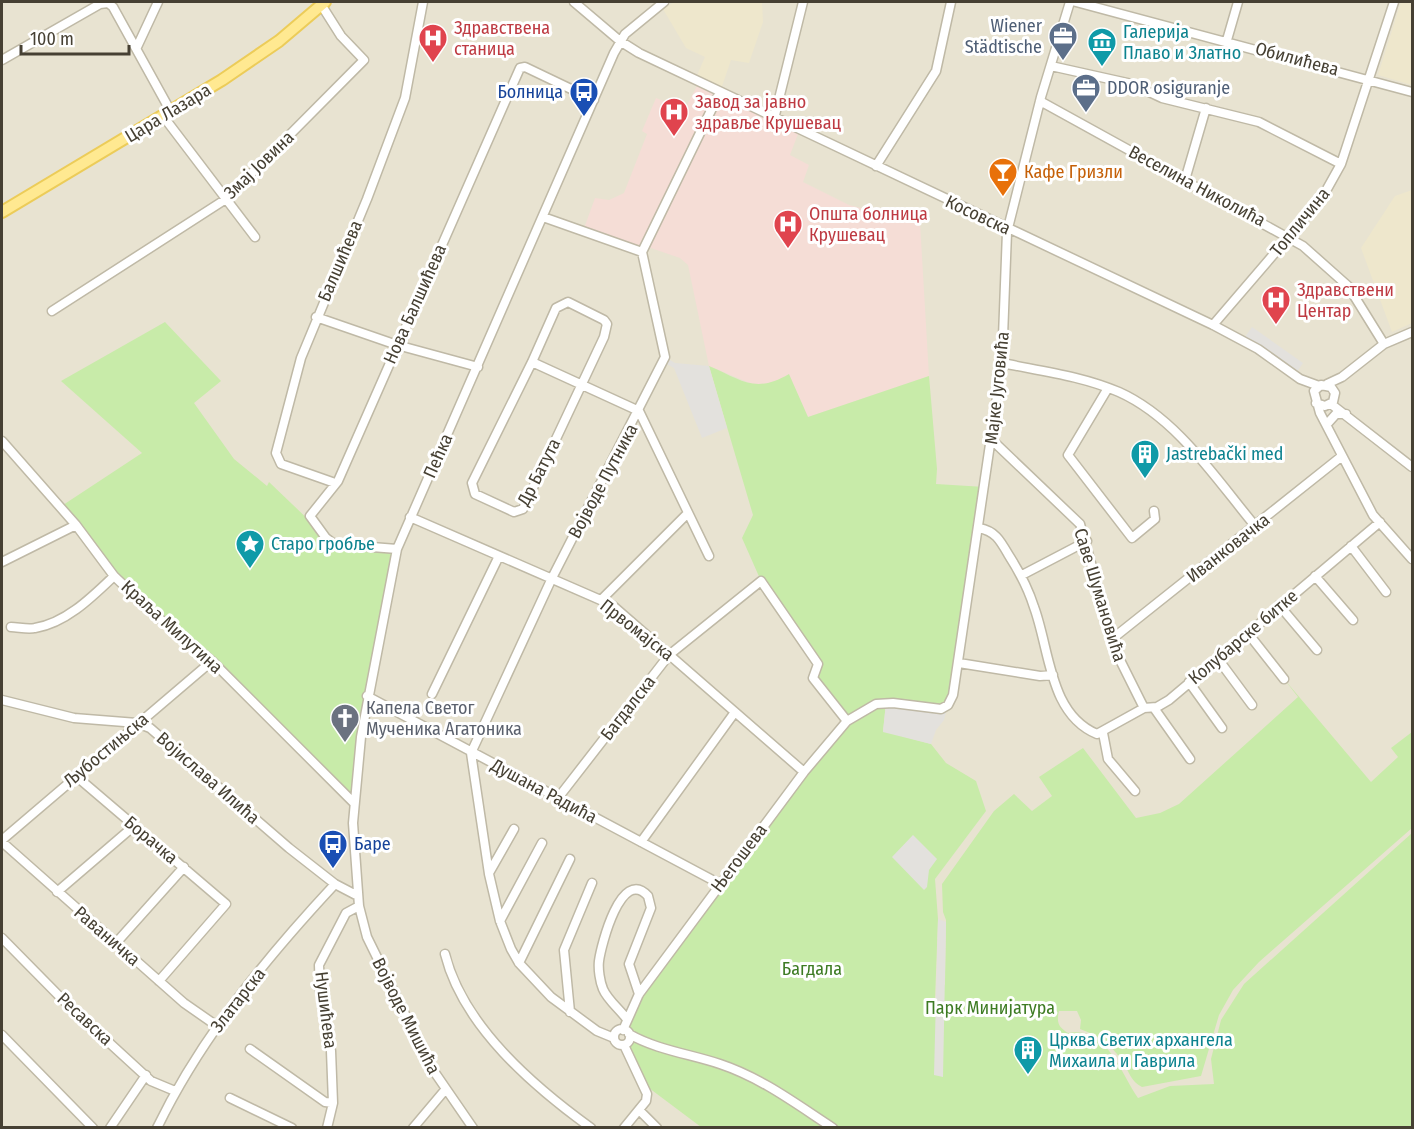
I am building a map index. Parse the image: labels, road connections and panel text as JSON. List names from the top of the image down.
{
  "streets": {
    "main road": ["Цара Лазара"],
    "street": [
      "Обилићева",
      "Змај Јовина",
      "Веселина Николића",
      "Косовска",
      "Топличина",
      "Балшићева",
      "Нова Балшићева",
      "Мајке Југовића",
      "Пећка",
      "Др Батута",
      "Војводе Путника",
      "Иванковачка",
      "Саве Шумановића",
      "Краља Милутина",
      "Првомајска",
      "Колубарске битке",
      "Багдалска",
      "Љубостињска",
      "Војислава Илића",
      "Душана Радића",
      "Борачка",
      "Његошева",
      "Раваничка",
      "Златарска",
      "Нушићева",
      "Војводе Мишића",
      "Ресавска"
    ]
  },
  "crossings": [
    ["Обилићева", "Топличина"],
    ["Цара Лазара", "Змај Јовина"],
    ["Веселина Николића", "Топличина"],
    ["Веселина Николића", "Мајке Југовића"],
    ["Косовска", "Топличина"],
    ["Косовска", "Мајке Југовића"],
    ["Косовска", "Пећка"],
    ["Балшићева", "Нова Балшићева"],
    ["Нова Балшићева", "Пећка"],
    ["Мајке Југовића", "Саве Шумановића"],
    ["Мајке Југовића", "Његошева"],
    ["Пећка", "Краља Милутина"],
    ["Пећка", "Првомајска"],
    ["Пећка", "Војислава Илића"],
    ["Пећка", "Душана Радића"],
    ["Пећка", "Војводе Мишића"],
    ["Војводе Путника", "Првомајска"],
    ["Војводе Путника", "Душана Радића"],
    ["Иванковачка", "Саве Шумановића"],
    ["Краља Милутина", "Љубостињска"],
    ["Првомајска", "Багдалска"],
    ["Првомајска", "Његошева"],
    ["Багдалска", "Душана Радића"],
    ["Багдалска", "Његошева"],
    ["Љубостињска", "Војислава Илића"],
    ["Љубостињска", "Борачка"],
    ["Љубостињска", "Раваничка"],
    ["Војислава Илића", "Златарска"],
    ["Војислава Илића", "Војводе Мишића"],
    ["Душана Радића", "Његошева"],
    ["Борачка", "Раваничка"],
    ["Раваничка", "Златарска"],
    ["Златарска", "Ресавска"],
    ["Нушићева", "Војводе Мишића"]
  ],
  "parks": ["Багдала", "Парк Минијатура"],
  "places": {
    "office": ["Wiener Städtische", "DDOR osiguranje"],
    "hospital": [
      "Здравствена станица",
      "Завод за јавно здравље Крушевац",
      "Општа болница Крушевац",
      "Здравствени Центар"
    ],
    "museum": ["Галерија Плаво и Златно"],
    "bus stop": ["Болница", "Баре"],
    "bar": ["Кафе Гризли"],
    "building": ["Jastrebački med", "Црква Светих архангела Михаила и Гаврила"],
    "place": ["Старо гробље"],
    "church": ["Капела Светог Мученика Агатоника"]
  },
  "scale_bar": "100 m"
}
